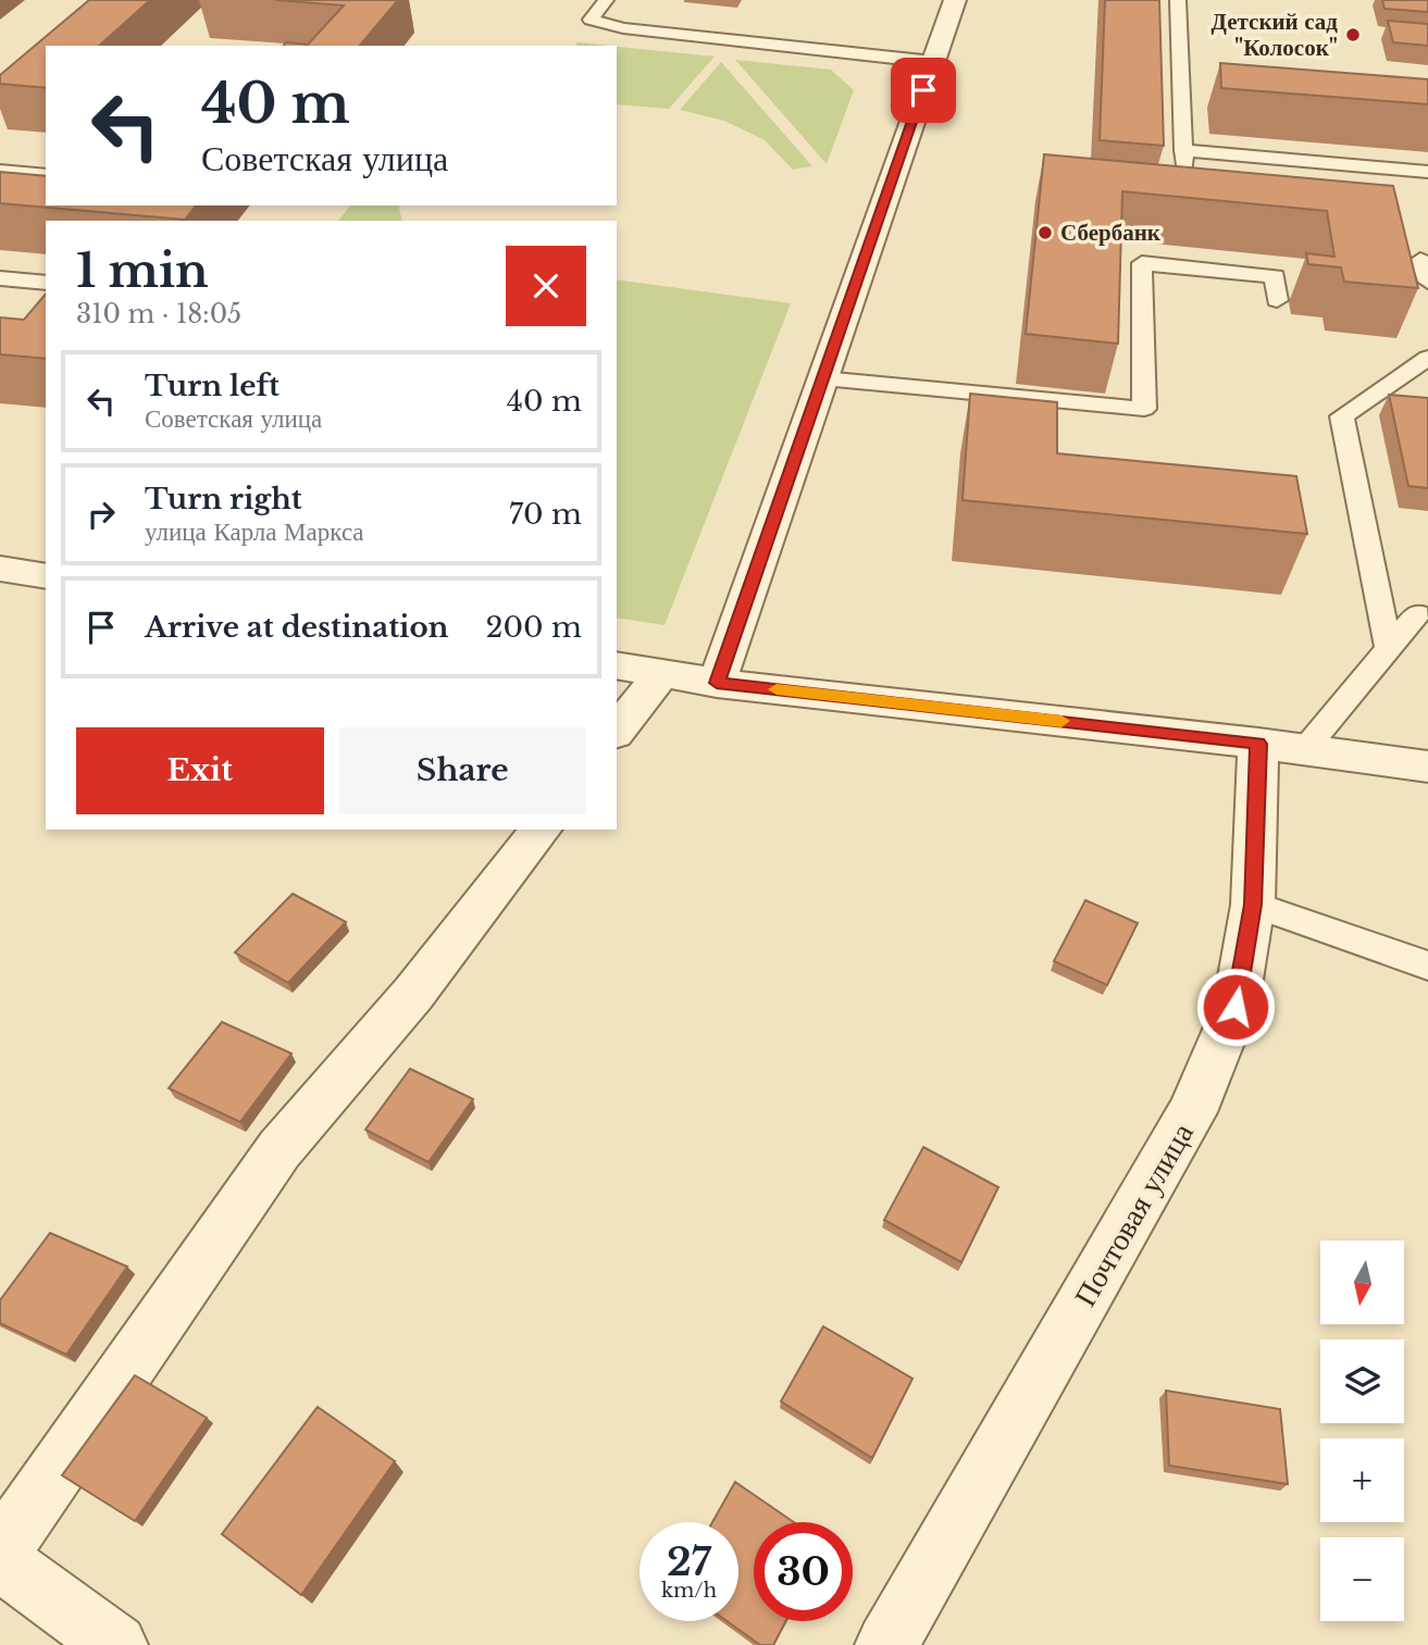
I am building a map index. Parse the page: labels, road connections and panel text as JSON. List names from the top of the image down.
{
  "streets": {
    "street": ["Почтовая улица"]
  },
  "places": ["Детский сад \"Колосок\"", "Сбербанк"],
  "north": "bottom",
  "page": {
    "turn": ["40 m", "Советская улица"],
    "heading": ["1 min", "310 m · 18:05"],
    "list": [
      {
        "name": "Turn left",
        "note": "Советская улица",
        "value": "40 m"
      },
      {
        "name": "Turn right",
        "note": "улица Карла Маркса",
        "value": "70 m"
      },
      {
        "name": "Arrive at destination",
        "value": "200 m"
      }
    ],
    "buttons": ["Exit", "Share"],
    "map_buttons": ["+", "−"],
    "speed": "27 km/h",
    "limit": "30"
  }
}
